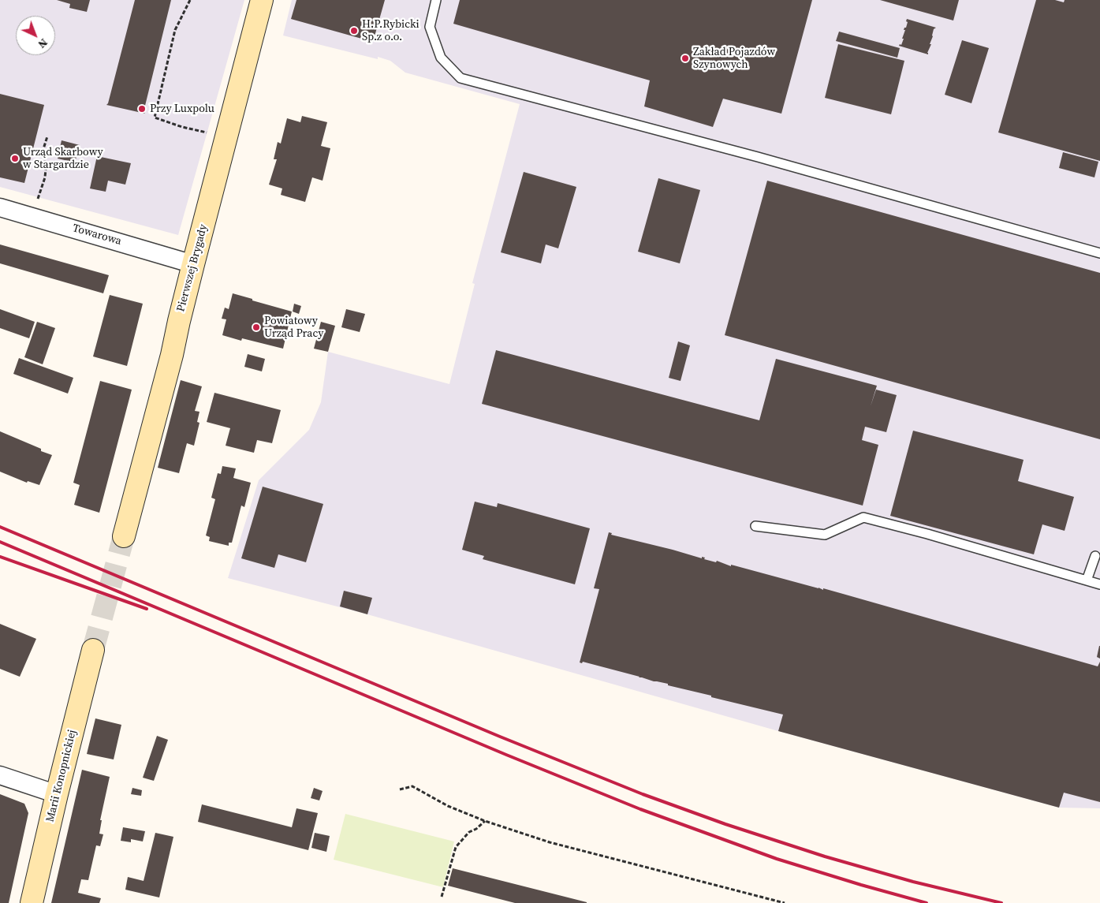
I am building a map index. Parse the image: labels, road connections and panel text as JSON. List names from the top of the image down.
{
  "streets": {
    "street": ["Towarowa", "Pierwszej Brygady", "Marii Konopnickiej"]
  },
  "crossings": [
    ["Towarowa", "Pierwszej Brygady"]
  ],
  "places": [
    "H.P.Rybicki Sp.z o.o.",
    "Zakład Pojazdów Szynowych",
    "Przy Luxpolu",
    "Urząd Skarbowy w Stargardzie",
    "Powiatowy Urząd Pracy"
  ],
  "north": "bottom right"
}
